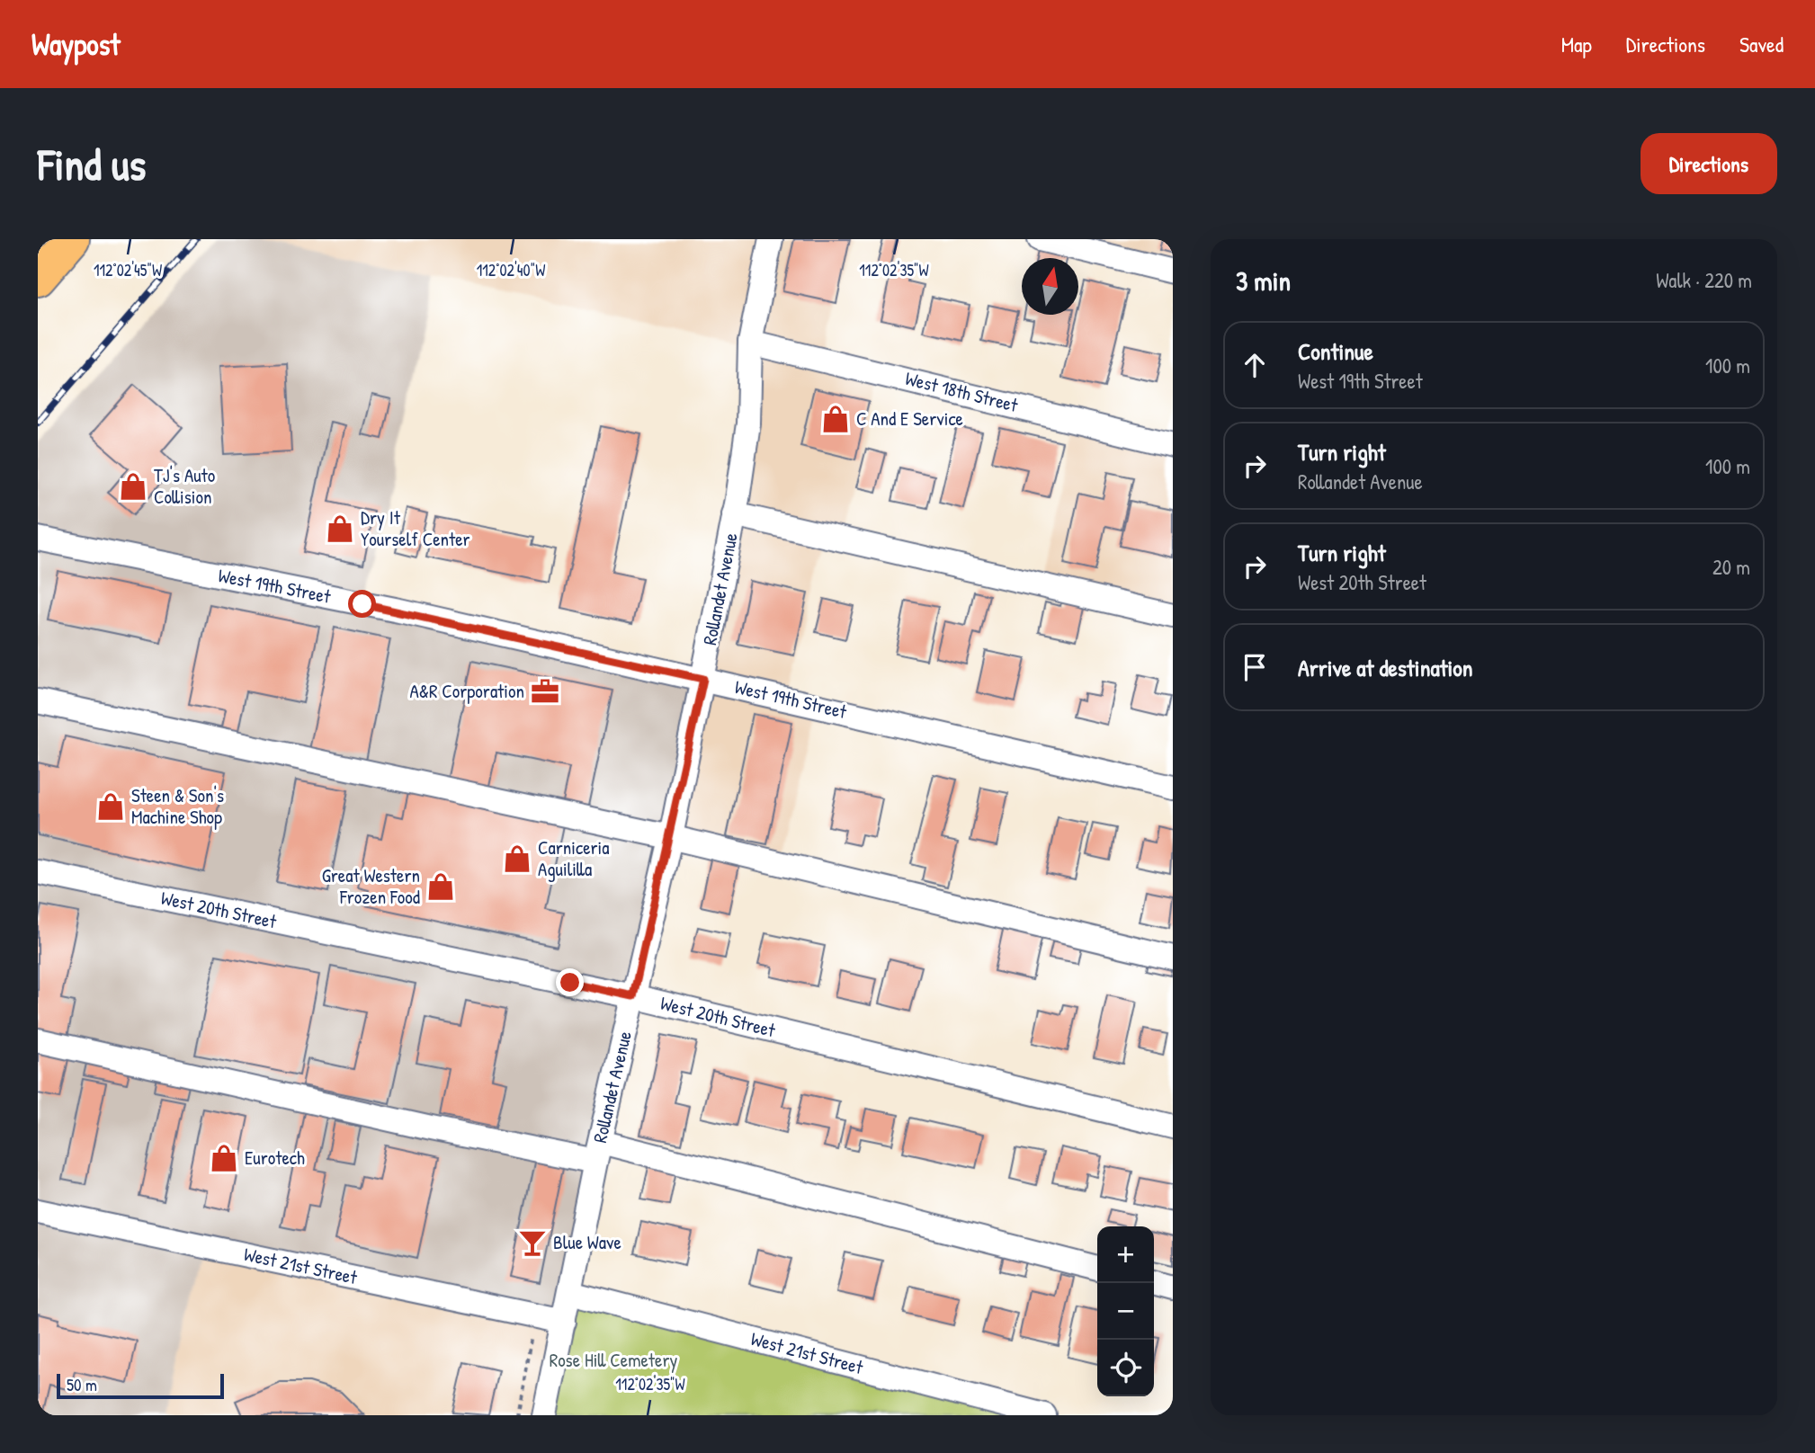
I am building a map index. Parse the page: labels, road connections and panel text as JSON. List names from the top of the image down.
{
  "streets": {
    "street": [
      "West 18th Street",
      "West 19th Street",
      "Rollandet Avenue",
      "West 20th Street",
      "West 21st Street"
    ]
  },
  "crossings": [
    ["West 18th Street", "Rollandet Avenue"],
    ["West 19th Street", "Rollandet Avenue"],
    ["Rollandet Avenue", "West 20th Street"],
    ["Rollandet Avenue", "West 21st Street"]
  ],
  "parks": ["Rose Hill Cemetery"],
  "places": {
    "shop": [
      "C And E Service",
      "TJ's Auto Collision",
      "Dry It Yourself Center",
      "Steen & Son's Machine Shop",
      "Carniceria Aguililla",
      "Great Western Frozen Food",
      "Eurotech"
    ],
    "office": ["A&R Corporation"],
    "bar": ["Blue Wave"]
  },
  "scale_bar": "50 m",
  "north": "top",
  "page": {
    "header": "Waypost",
    "nav": ["Map", "Directions", "Saved"],
    "buttons": "Directions",
    "title": "Find us",
    "heading": ["3 min", "Walk · 220 m"],
    "list": [
      ["Continue", "West 19th Street", "100 m"],
      ["Turn right", "Rollandet Avenue", "100 m"],
      ["Turn right", "West 20th Street", "20 m"],
      "Arrive at destination"
    ],
    "map_buttons": ["+", "−"],
    "scale": "50 m"
  },
  "coordinates": ["112°02'45\"W", "112°02'40\"W", "112°02'35\"W"]
}
